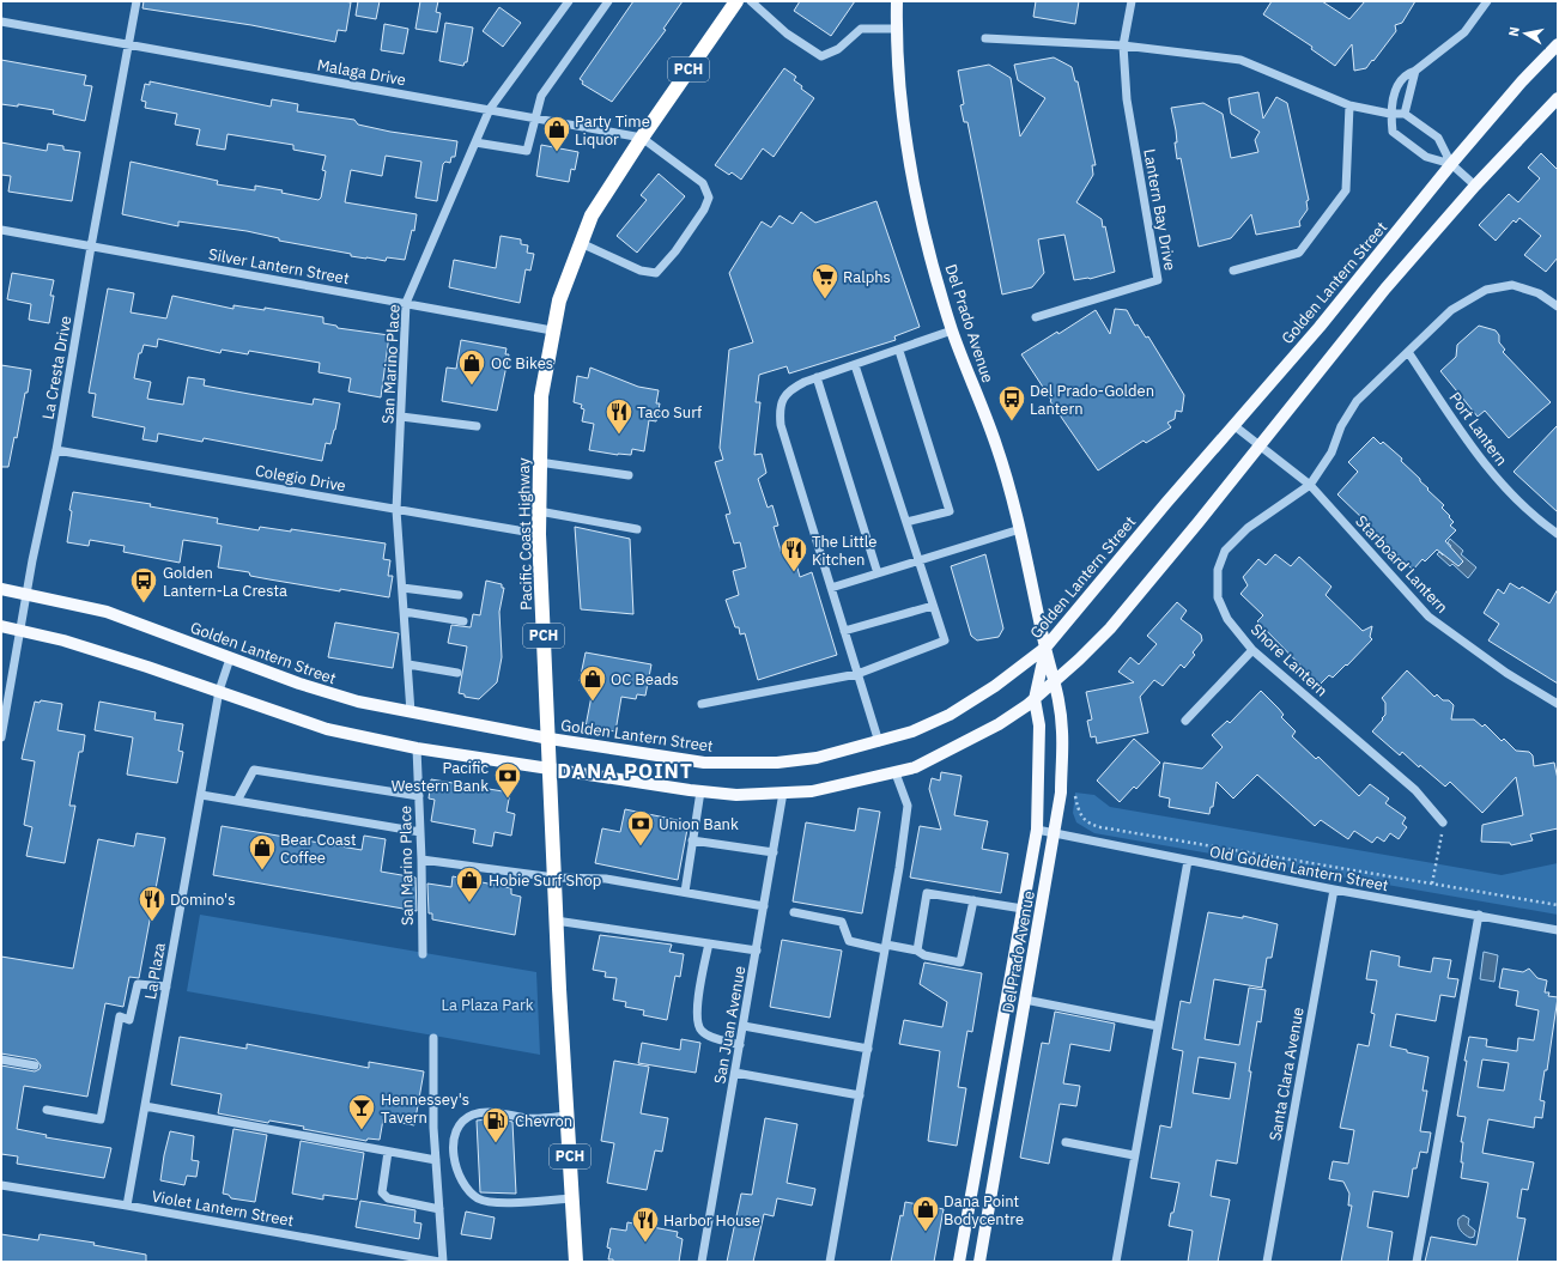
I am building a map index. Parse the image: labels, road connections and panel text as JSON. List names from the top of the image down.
{
  "streets": {
    "highway": ["PCH", "Pacific Coast Highway"],
    "main road": ["Golden Lantern Street", "Del Prado Avenue"],
    "street": [
      "Malaga Drive",
      "Lantern Bay Drive",
      "Silver Lantern Street",
      "San Marino Place",
      "La Cresta Drive",
      "Port Lantern",
      "Colegio Drive",
      "Starboard Lantern",
      "Shore Lantern",
      "Old Golden Lantern Street",
      "La Plaza",
      "San Juan Avenue",
      "Santa Clara Avenue",
      "Violet Lantern Street"
    ]
  },
  "crossings": [
    ["Malaga Drive", "San Marino Place"],
    ["Malaga Drive", "La Cresta Drive"],
    ["Malaga Drive", "Pacific Coast Highway"],
    ["Silver Lantern Street", "San Marino Place"],
    ["Silver Lantern Street", "La Cresta Drive"],
    ["Silver Lantern Street", "Pacific Coast Highway"],
    ["Golden Lantern Street", "Del Prado Avenue"],
    ["Golden Lantern Street", "San Marino Place"],
    ["Golden Lantern Street", "La Cresta Drive"],
    ["Golden Lantern Street", "Pacific Coast Highway"],
    ["Golden Lantern Street", "Starboard Lantern"],
    ["Golden Lantern Street", "La Plaza"],
    ["Del Prado Avenue", "Old Golden Lantern Street"],
    ["San Marino Place", "Colegio Drive"],
    ["La Cresta Drive", "Colegio Drive"],
    ["Colegio Drive", "Pacific Coast Highway"],
    ["Starboard Lantern", "Shore Lantern"],
    ["Old Golden Lantern Street", "Santa Clara Avenue"],
    ["La Plaza", "Violet Lantern Street"]
  ],
  "districts": ["DANA POINT"],
  "parks": ["La Plaza Park"],
  "places": {
    "shop": [
      "Party Time Liquor",
      "OC Bikes",
      "OC Beads",
      "Bear Coast Coffee",
      "Hobie Surf Shop",
      "Dana Point Bodycentre"
    ],
    "supermarket": ["Ralphs"],
    "bus stop": ["Del Prado-Golden Lantern", "Golden Lantern-La Cresta"],
    "restaurant": [
      "Taco Surf",
      "The Little Kitchen",
      "Domino's",
      "Harbor House"
    ],
    "bank": ["Pacific Western Bank", "Union Bank"],
    "bar": ["Hennessey's Tavern"],
    "fuel station": ["Chevron"]
  },
  "north": "left"
}
